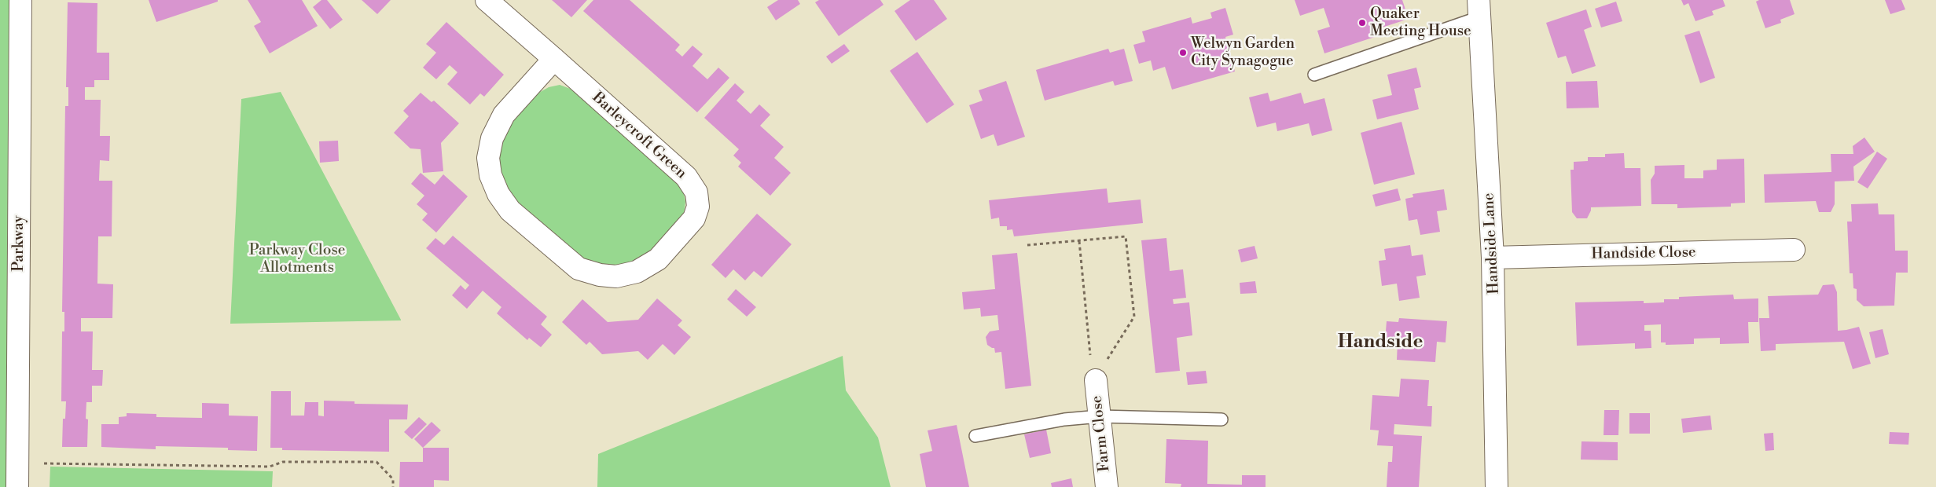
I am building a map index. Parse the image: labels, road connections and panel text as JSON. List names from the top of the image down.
{
  "streets": {
    "street": [
      "Barleycroft Green",
      "Parkway",
      "Handside Lane",
      "Handside Close",
      "Farm Close"
    ]
  },
  "crossings": [
    ["Handside Lane", "Handside Close"]
  ],
  "districts": ["Handside"],
  "parks": ["Parkway Close Allotments"],
  "places": ["Quaker Meeting House", "Welwyn Garden City Synagogue"]
}
